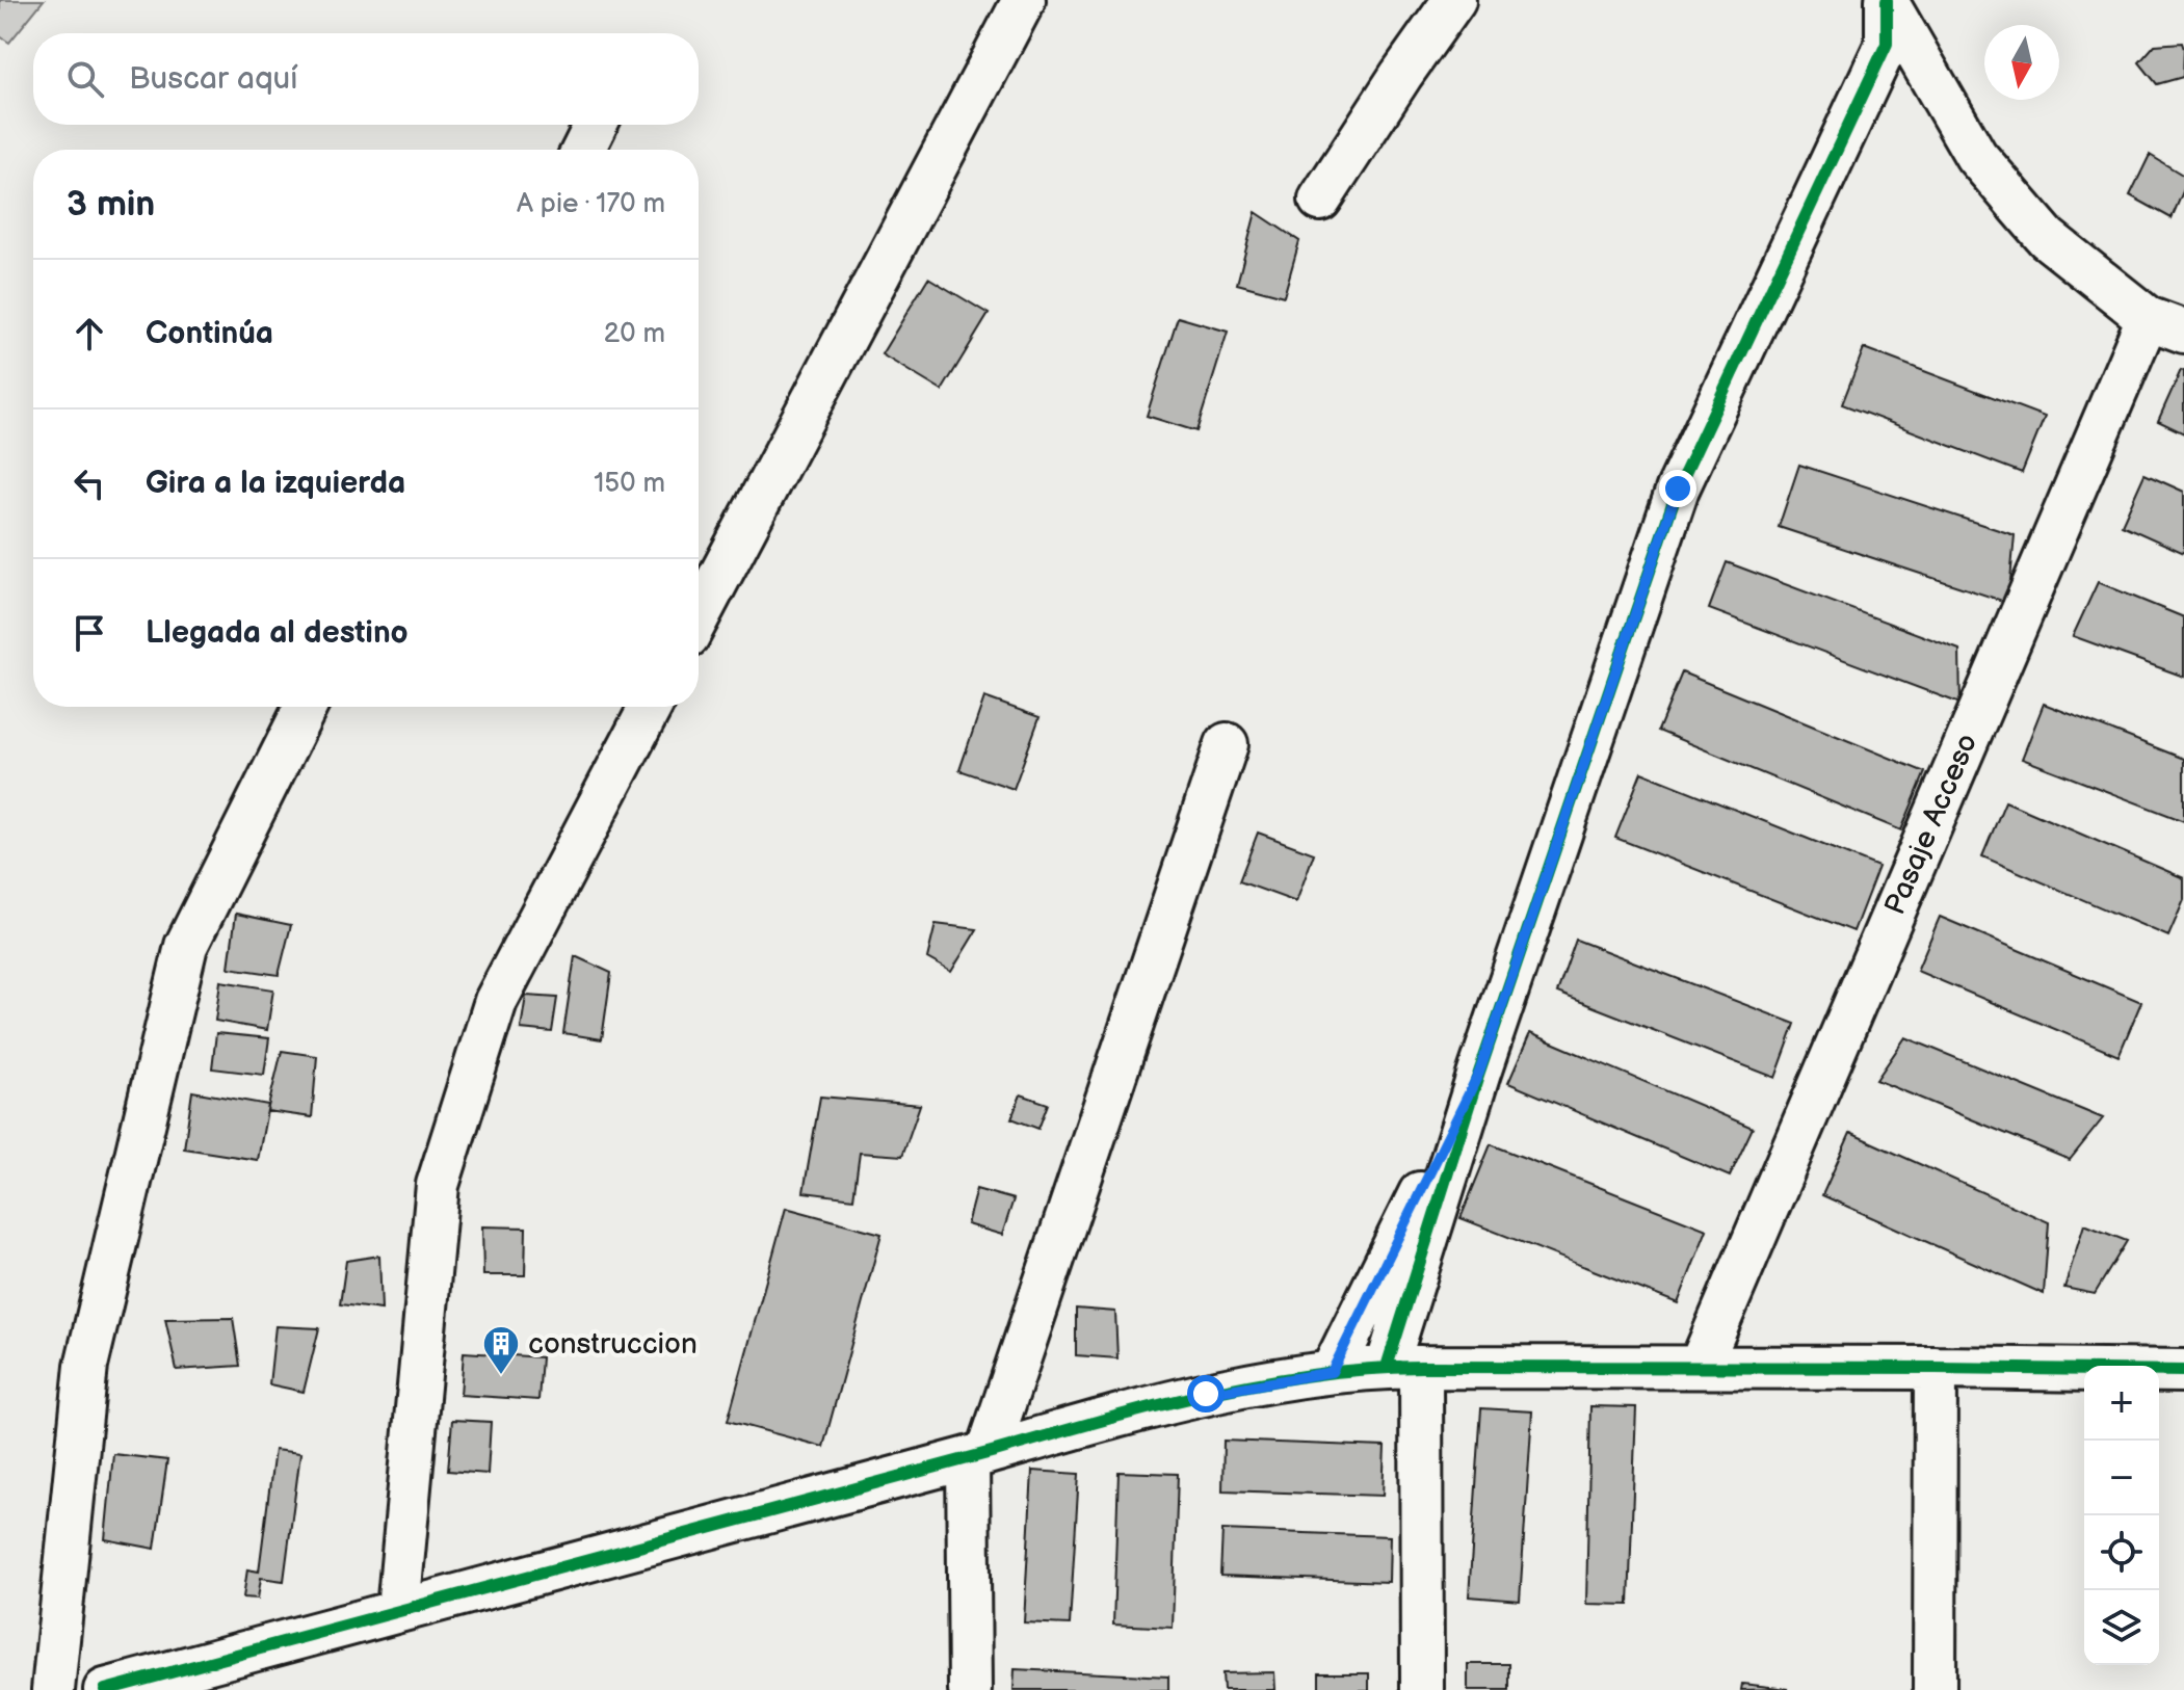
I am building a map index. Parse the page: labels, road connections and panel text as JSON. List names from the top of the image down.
{
  "streets": {
    "street": ["Pasaje Acceso"]
  },
  "places": {
    "building": ["construccion"]
  },
  "north": "bottom",
  "page": {
    "search": "Buscar aquí",
    "heading": ["3 min", "A pie · 170 m"],
    "list": [
      ["Continúa", "20 m"],
      ["Gira a la izquierda", "150 m"],
      "Llegada al destino"
    ],
    "map_buttons": ["+", "−"]
  }
}
